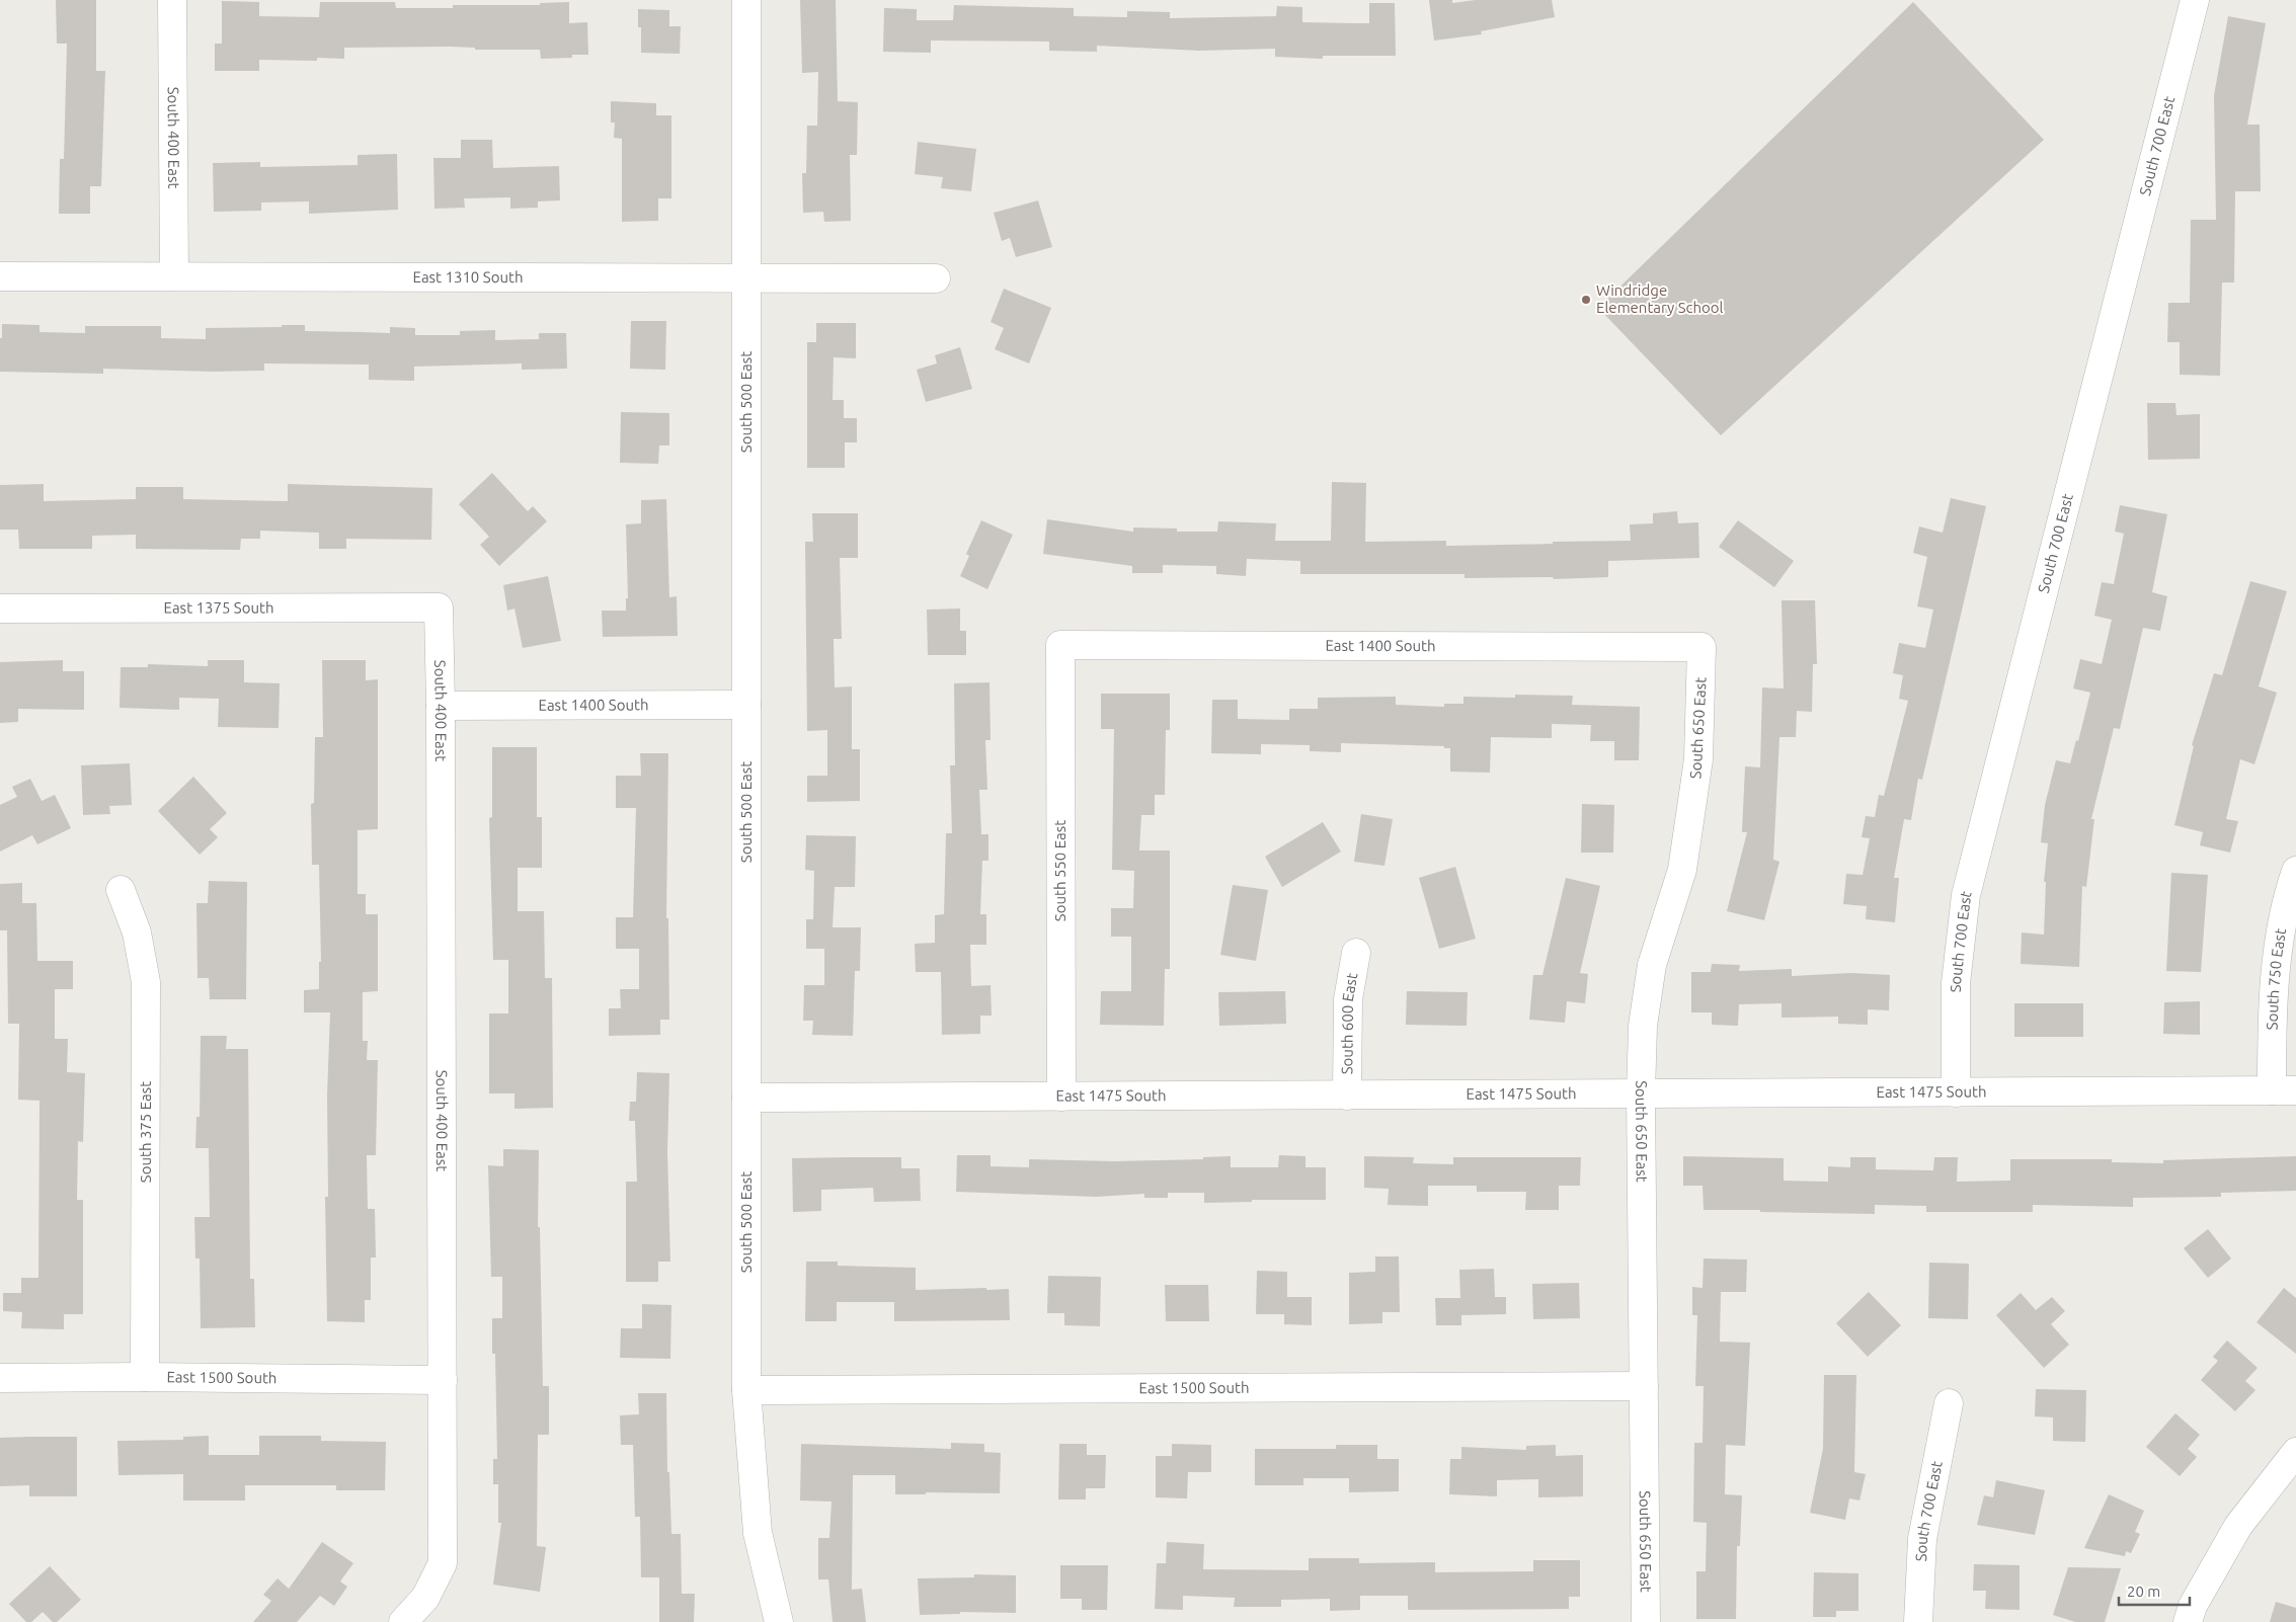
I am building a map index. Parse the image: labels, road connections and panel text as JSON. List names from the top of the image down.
{
  "streets": {
    "street": [
      "South 400 East",
      "South 700 East",
      "East 1310 South",
      "South 500 East",
      "East 1375 South",
      "East 1400 South",
      "South 650 East",
      "South 550 East",
      "South 750 East",
      "South 600 East",
      "East 1475 South",
      "South 375 East",
      "East 1500 South"
    ]
  },
  "crossings": [
    ["South 400 East", "East 1310 South"],
    ["South 400 East", "East 1375 South"],
    ["South 400 East", "East 1400 South"],
    ["South 400 East", "East 1500 South"],
    ["South 700 East", "East 1475 South"],
    ["East 1310 South", "South 500 East"],
    ["South 500 East", "East 1400 South"],
    ["South 500 East", "East 1475 South"],
    ["South 500 East", "East 1500 South"],
    ["East 1400 South", "South 650 East"],
    ["East 1400 South", "South 550 East"],
    ["South 650 East", "East 1475 South"],
    ["South 650 East", "East 1500 South"],
    ["South 550 East", "East 1475 South"],
    ["South 750 East", "East 1475 South"],
    ["South 600 East", "East 1475 South"],
    ["South 375 East", "East 1500 South"]
  ],
  "places": ["Windridge Elementary School"],
  "scale_bar": "20 m"
}
